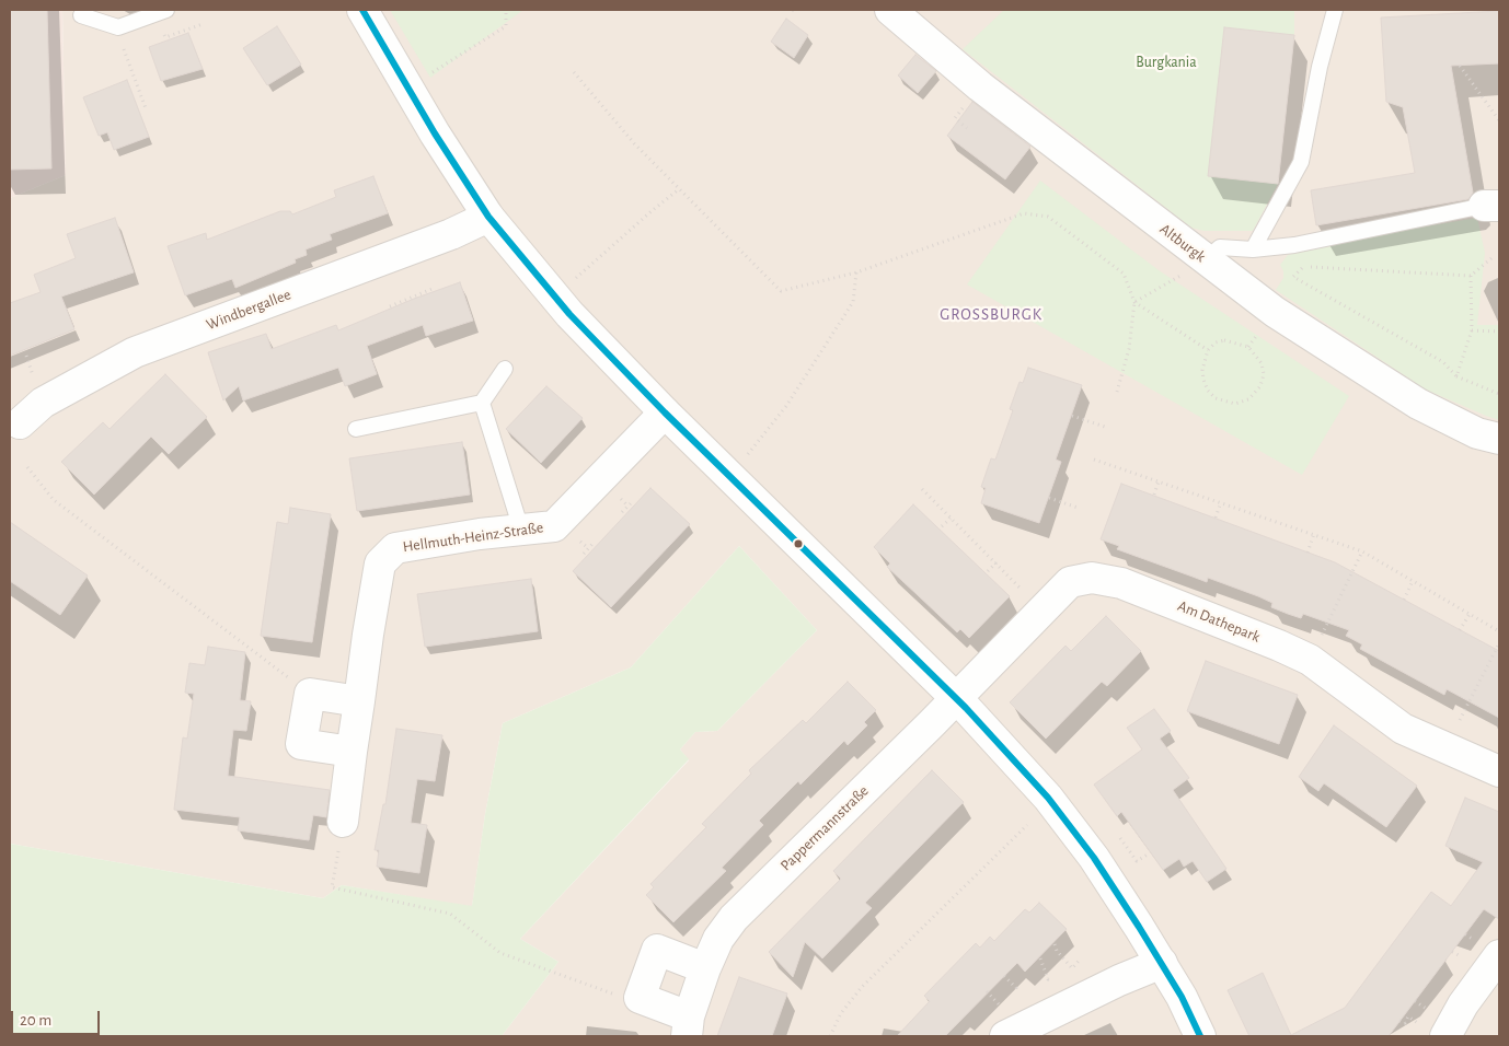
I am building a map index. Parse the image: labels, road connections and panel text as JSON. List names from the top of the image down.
{
  "streets": {
    "street": [
      "Altburgk",
      "Windbergallee",
      "Hellmuth-Heinz-Straße",
      "Am Dathepark",
      "Pappermannstraße"
    ]
  },
  "crossings": [
    ["Am Dathepark", "Pappermannstraße"]
  ],
  "districts": ["GROSSBURGK"],
  "parks": ["Burgkania"],
  "scale_bar": "20 m"
}
